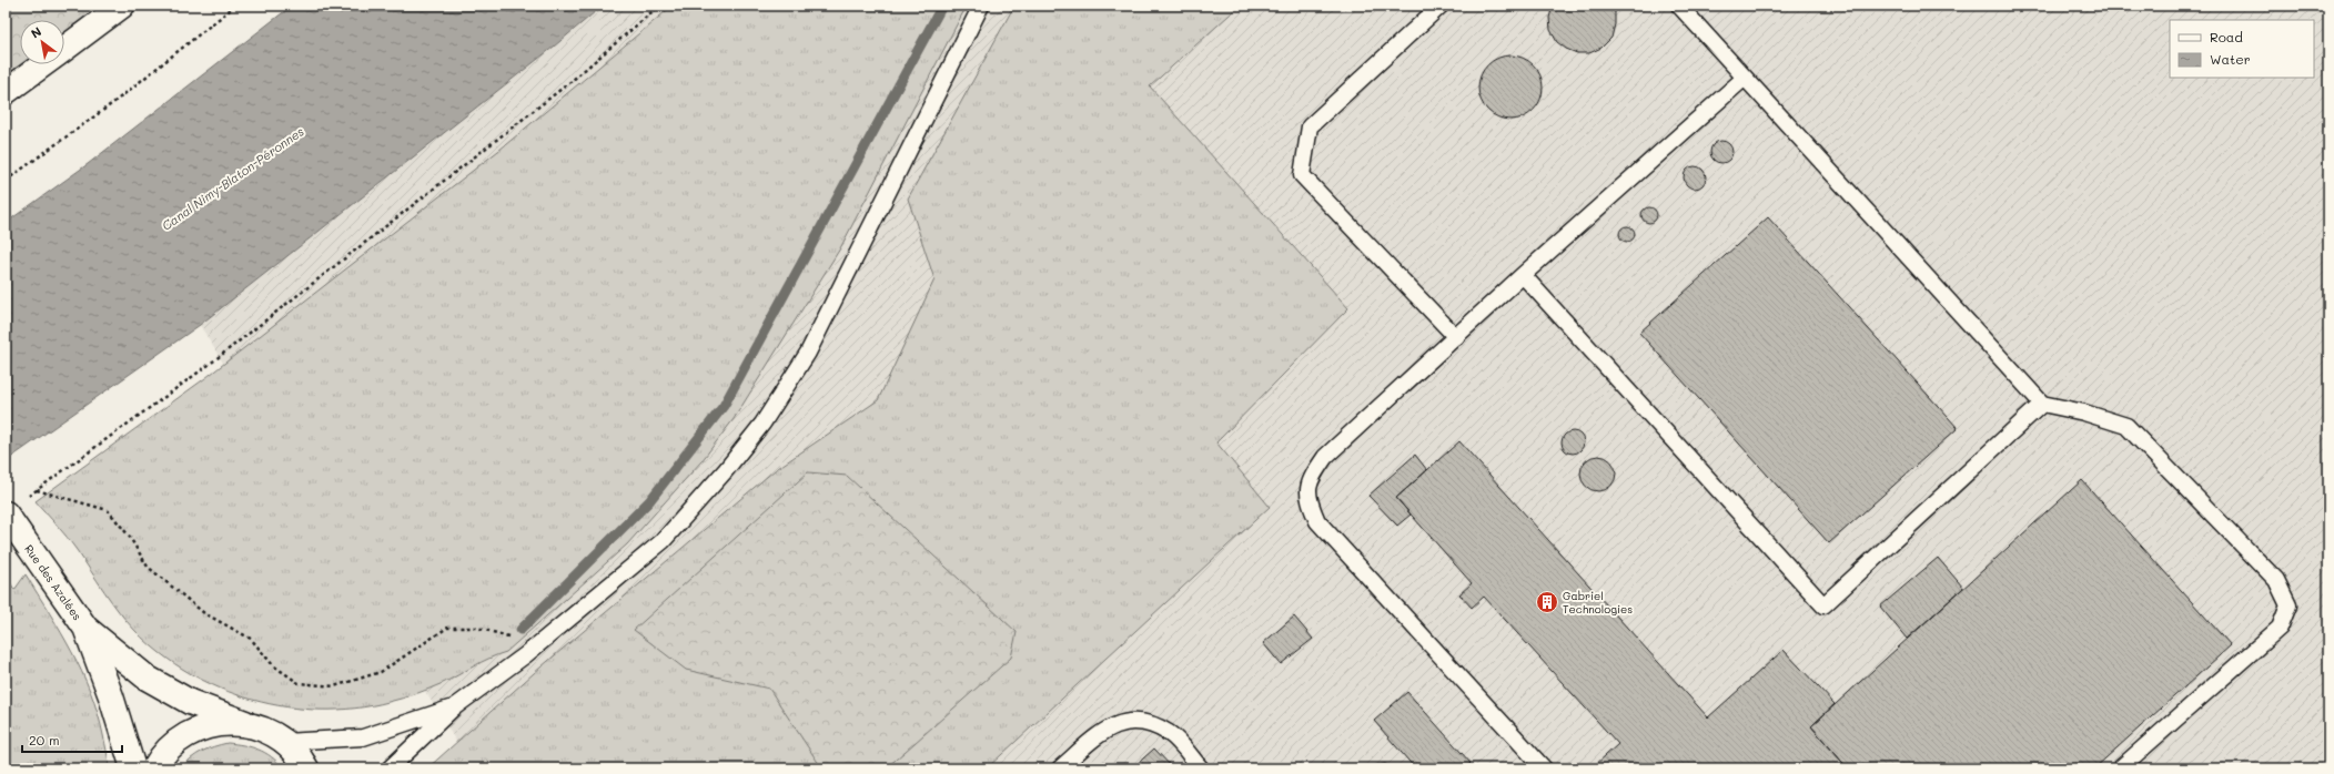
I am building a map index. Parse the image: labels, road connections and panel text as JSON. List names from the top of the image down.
{
  "streets": {
    "street": ["Rue des Azalées"]
  },
  "water": ["Canal Nimy-Blaton-Péronnes"],
  "places": {
    "building": ["Gabriel Technologies"]
  },
  "legend": ["Road", "Water"],
  "scale_bar": "20 m",
  "north": "top left"
}
